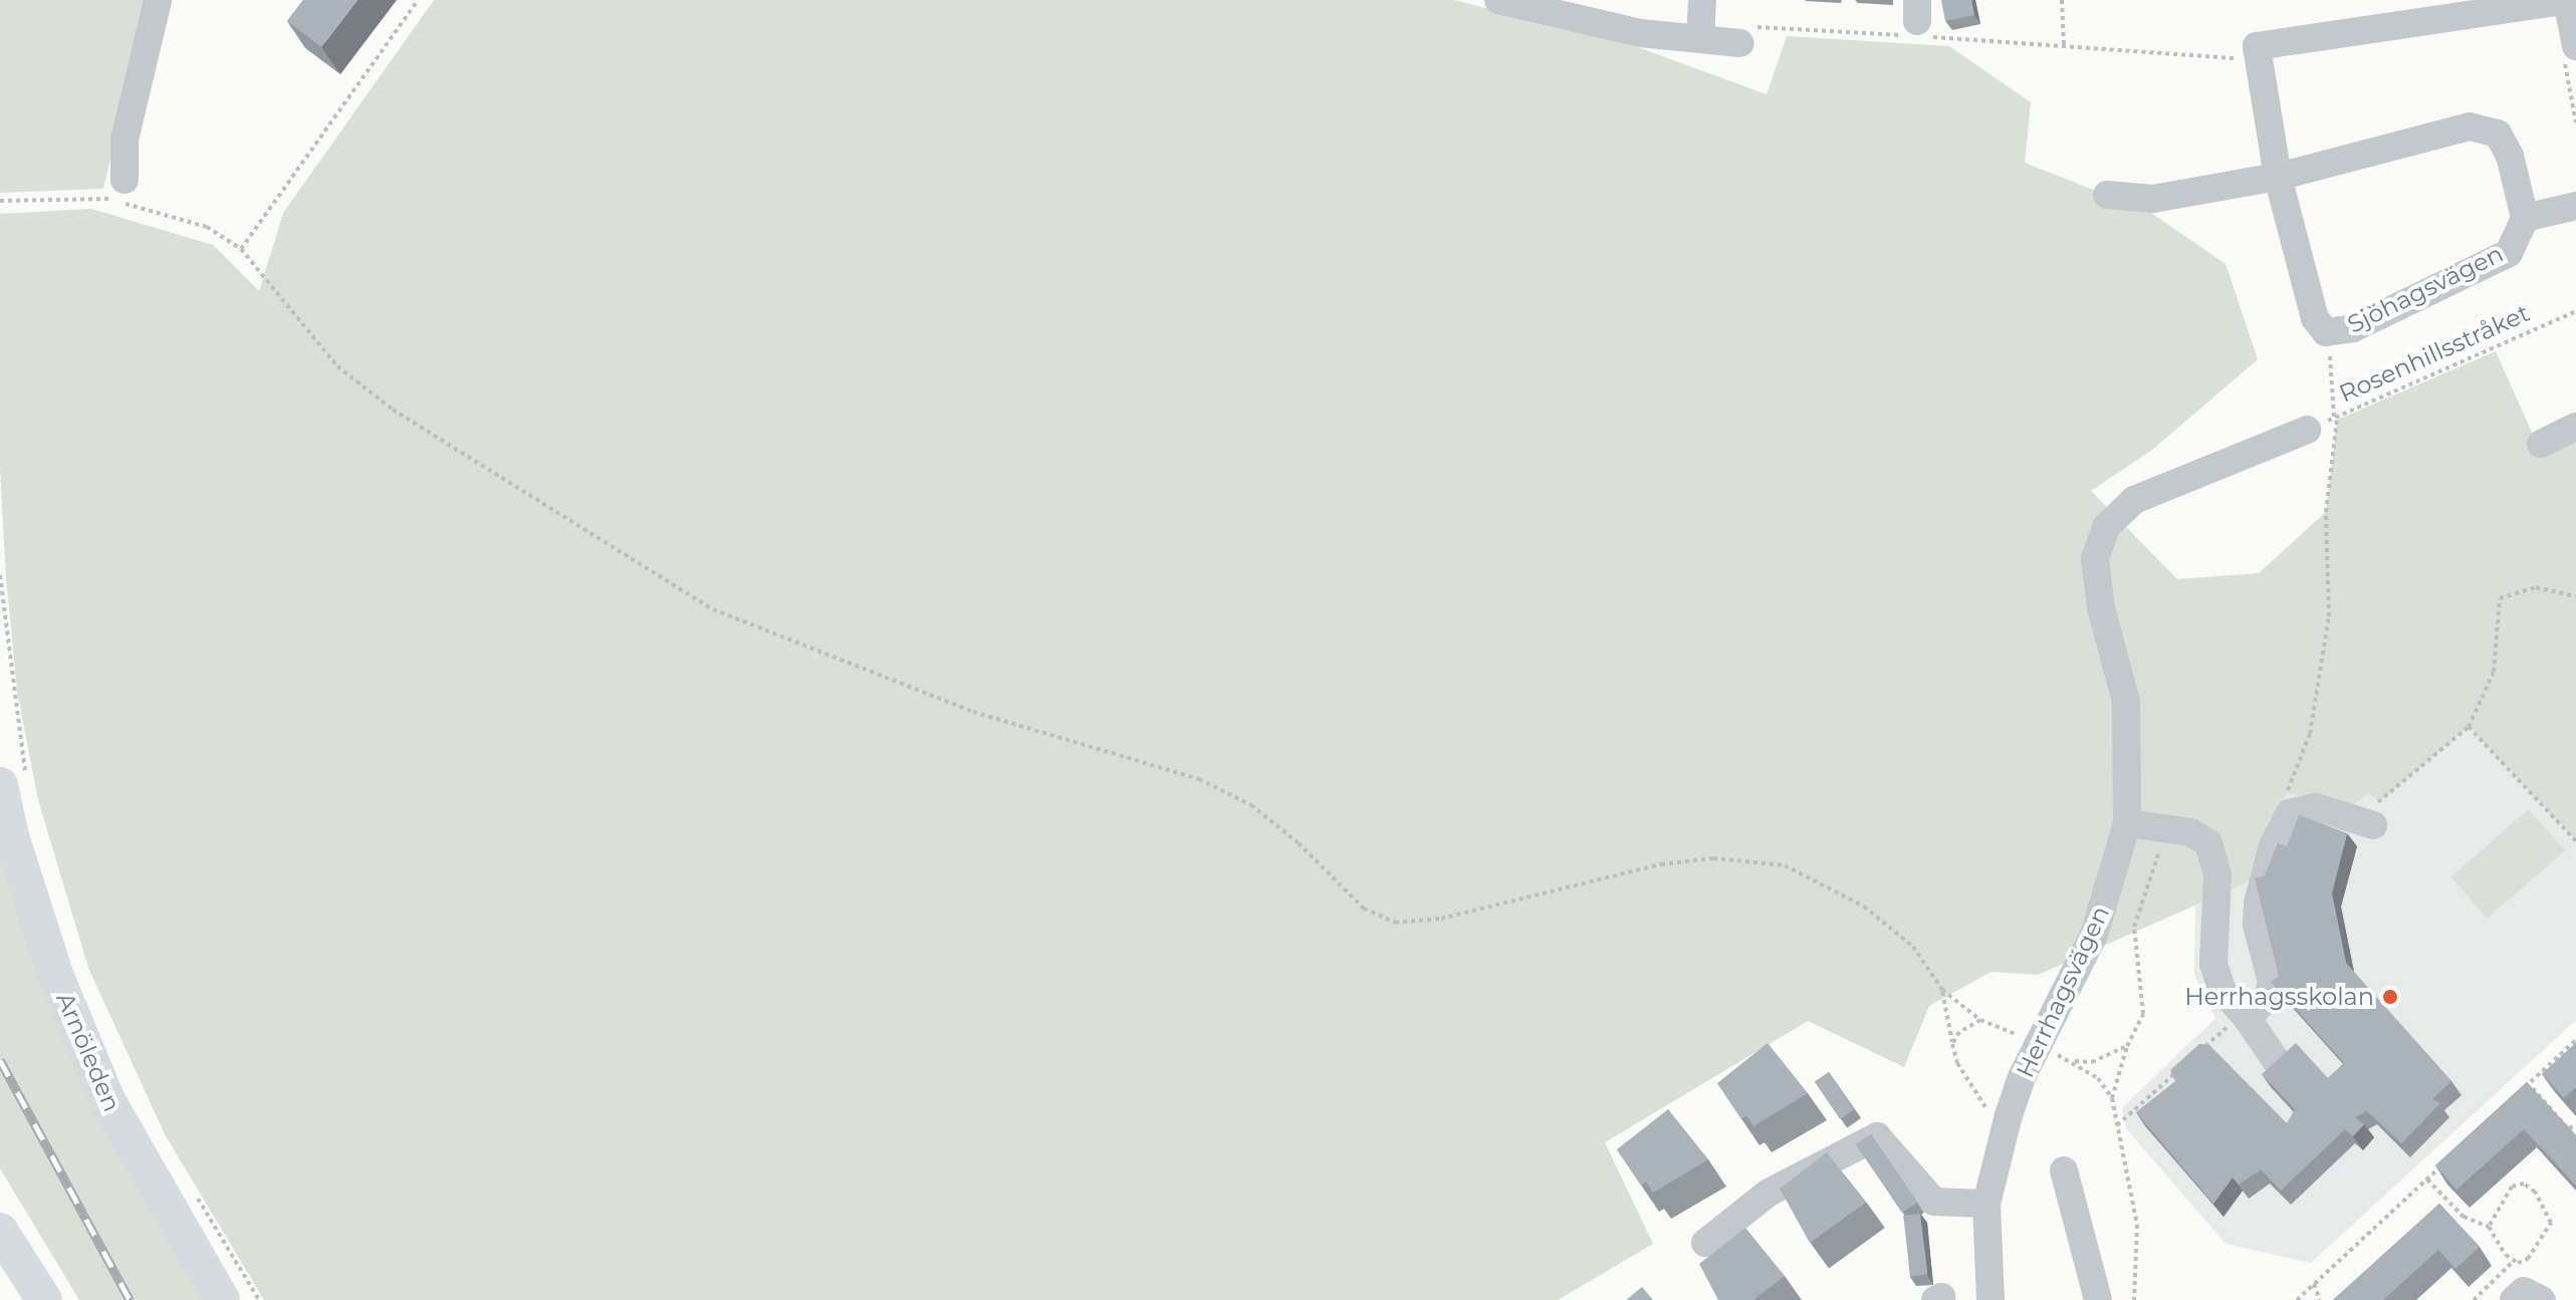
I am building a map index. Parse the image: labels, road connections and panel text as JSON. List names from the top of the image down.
{
  "streets": {
    "main road": ["Arnöleden"],
    "street": ["Sjöhagsvägen", "Herrhagsvägen"],
    "path": ["Rosenhillsstråket"]
  },
  "crossings": [
    ["Rosenhillsstråket", "Herrhagsvägen"]
  ],
  "places": ["Herrhagsskolan"]
}
